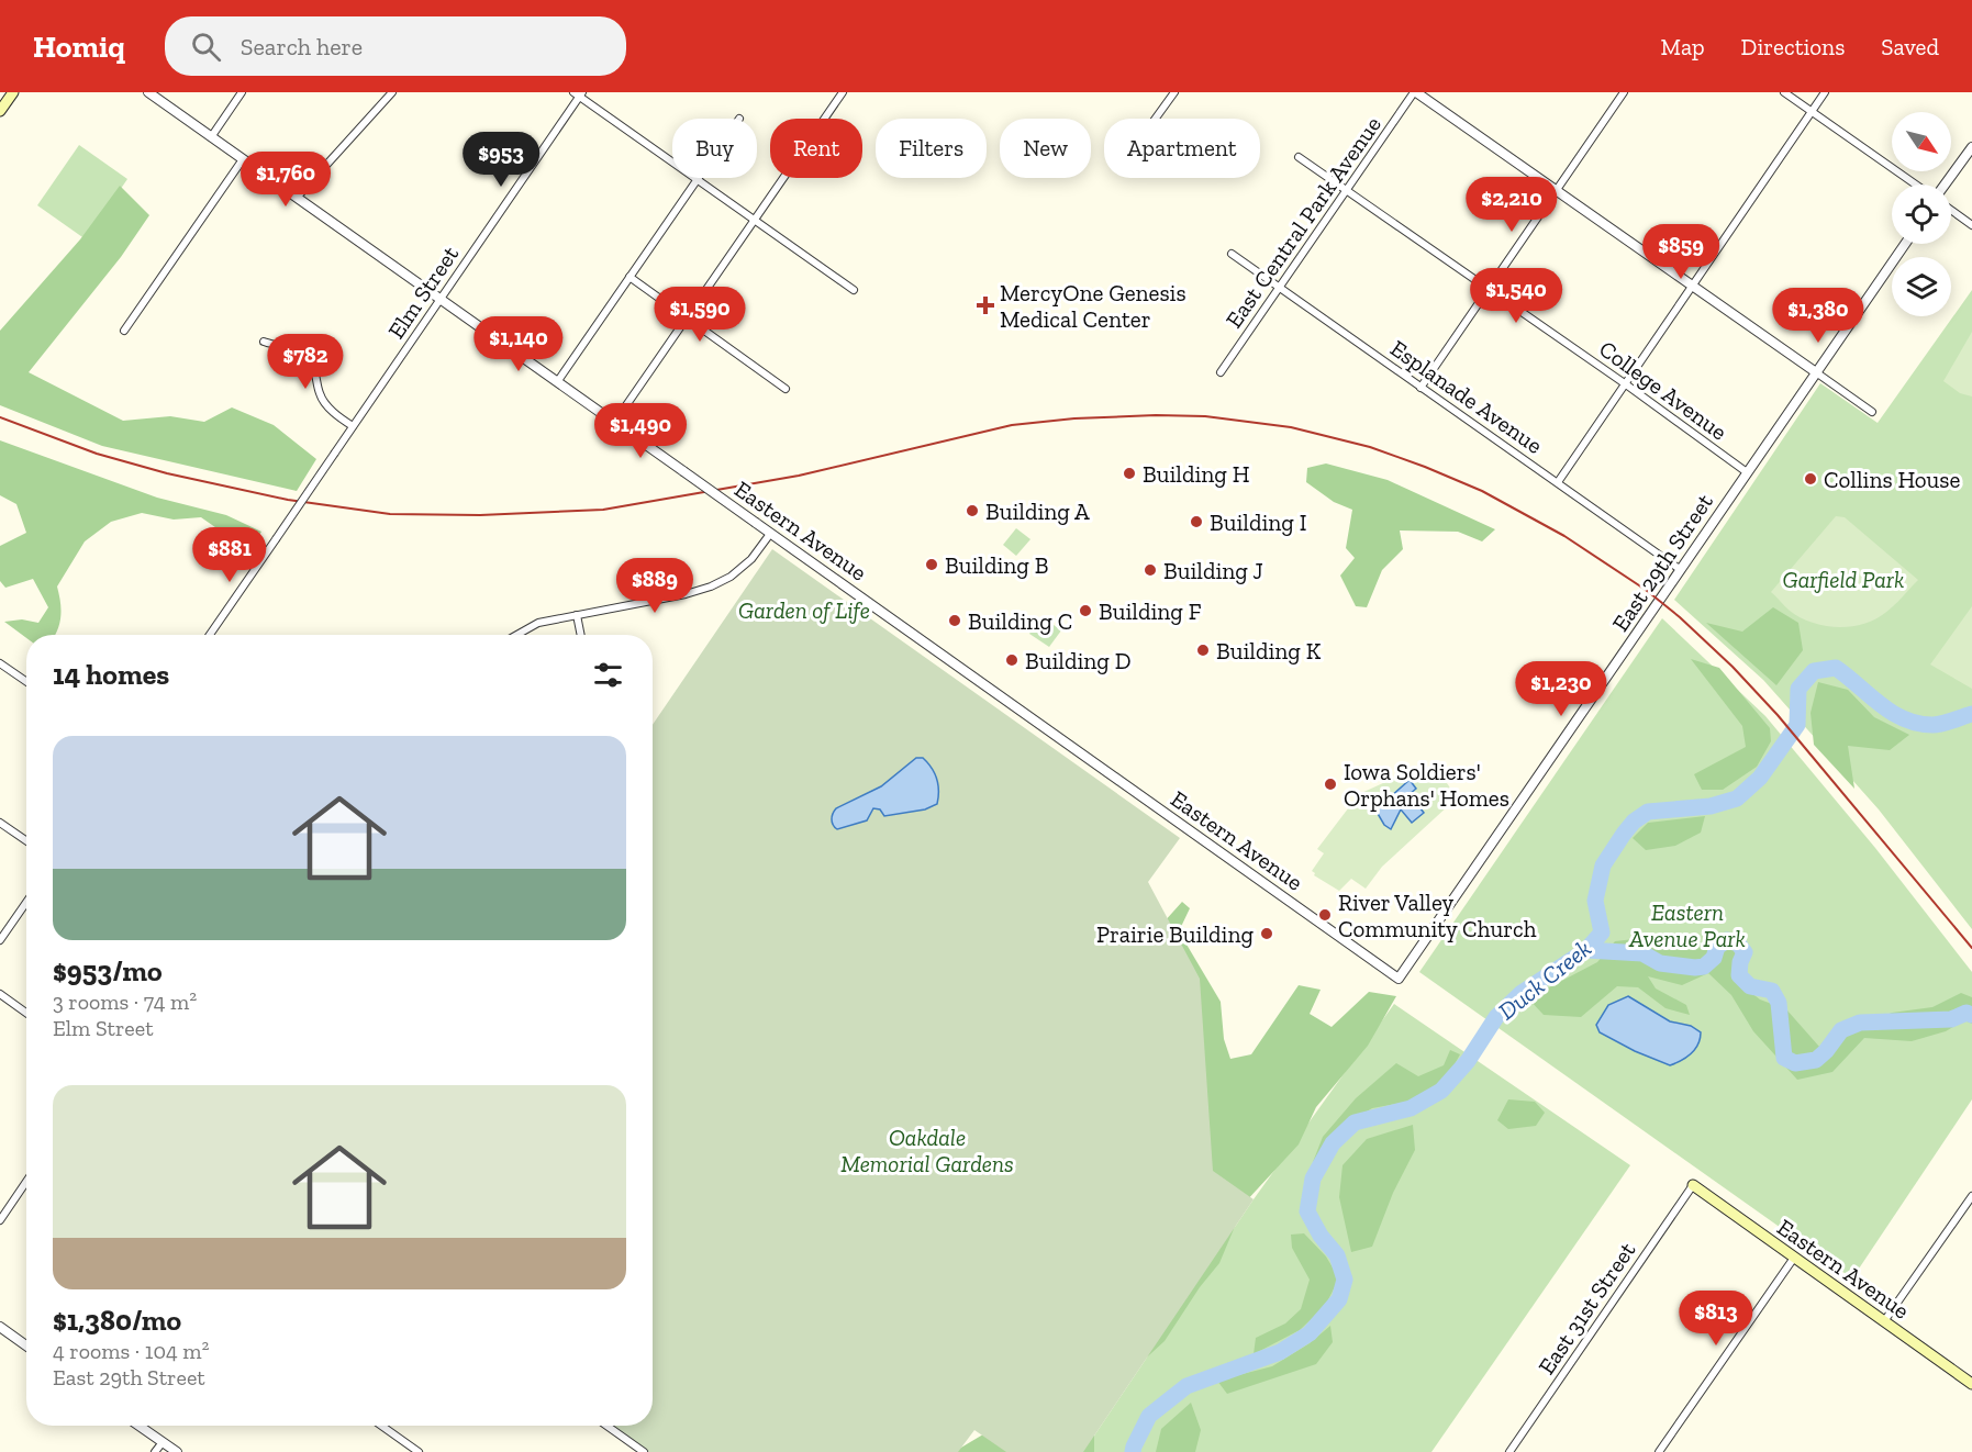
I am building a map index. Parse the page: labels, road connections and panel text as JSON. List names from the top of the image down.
{
  "streets": {
    "main road": ["Eastern Avenue"],
    "street": [
      "East Central Park Avenue",
      "Elm Street",
      "College Avenue",
      "Esplanade Avenue",
      "East 29th Street",
      "East 31st Street"
    ]
  },
  "crossings": [
    ["East Central Park Avenue", "College Avenue"],
    ["East Central Park Avenue", "Esplanade Avenue"],
    ["Elm Street", "Eastern Avenue"],
    ["College Avenue", "East 29th Street"],
    ["Esplanade Avenue", "East 29th Street"],
    ["Eastern Avenue", "East 29th Street"],
    ["Eastern Avenue", "East 31st Street"]
  ],
  "water": ["Duck Creek"],
  "parks": [
    "Garfield Park",
    "Garden of Life",
    "Eastern Avenue Park",
    "Oakdale Memorial Gardens"
  ],
  "places": {
    "health": ["MercyOne Genesis Medical Center"],
    "other": [
      "Building H",
      "Collins House",
      "Building A",
      "Building I",
      "Building B",
      "Building J",
      "Building F",
      "Building C",
      "Building K",
      "Building D",
      "Iowa Soldiers' Orphans' Homes",
      "River Valley Community Church",
      "Prairie Building"
    ]
  },
  "north": "bottom right",
  "page": {
    "header": "Homiq",
    "search": "Search here",
    "nav": ["Map", "Directions", "Saved"],
    "chip": [
      "Buy",
      "Rent",
      "Filters",
      "New",
      "Apartment"
    ],
    "price": [
      "$953",
      "$1,760",
      "$2,210",
      "$859",
      "$1,540",
      "$1,590",
      "$1,380",
      "$1,140",
      "$782",
      "$1,490",
      "$881",
      "$889",
      "$1,230",
      "$813"
    ],
    "heading": "14 homes",
    "list": [
      {
        "name": "$953/mo",
        "note": "3 rooms · 74 m² · Elm Street"
      },
      {
        "name": "$1,380/mo",
        "note": "4 rooms · 104 m² · East 29th Street"
      }
    ]
  }
}
